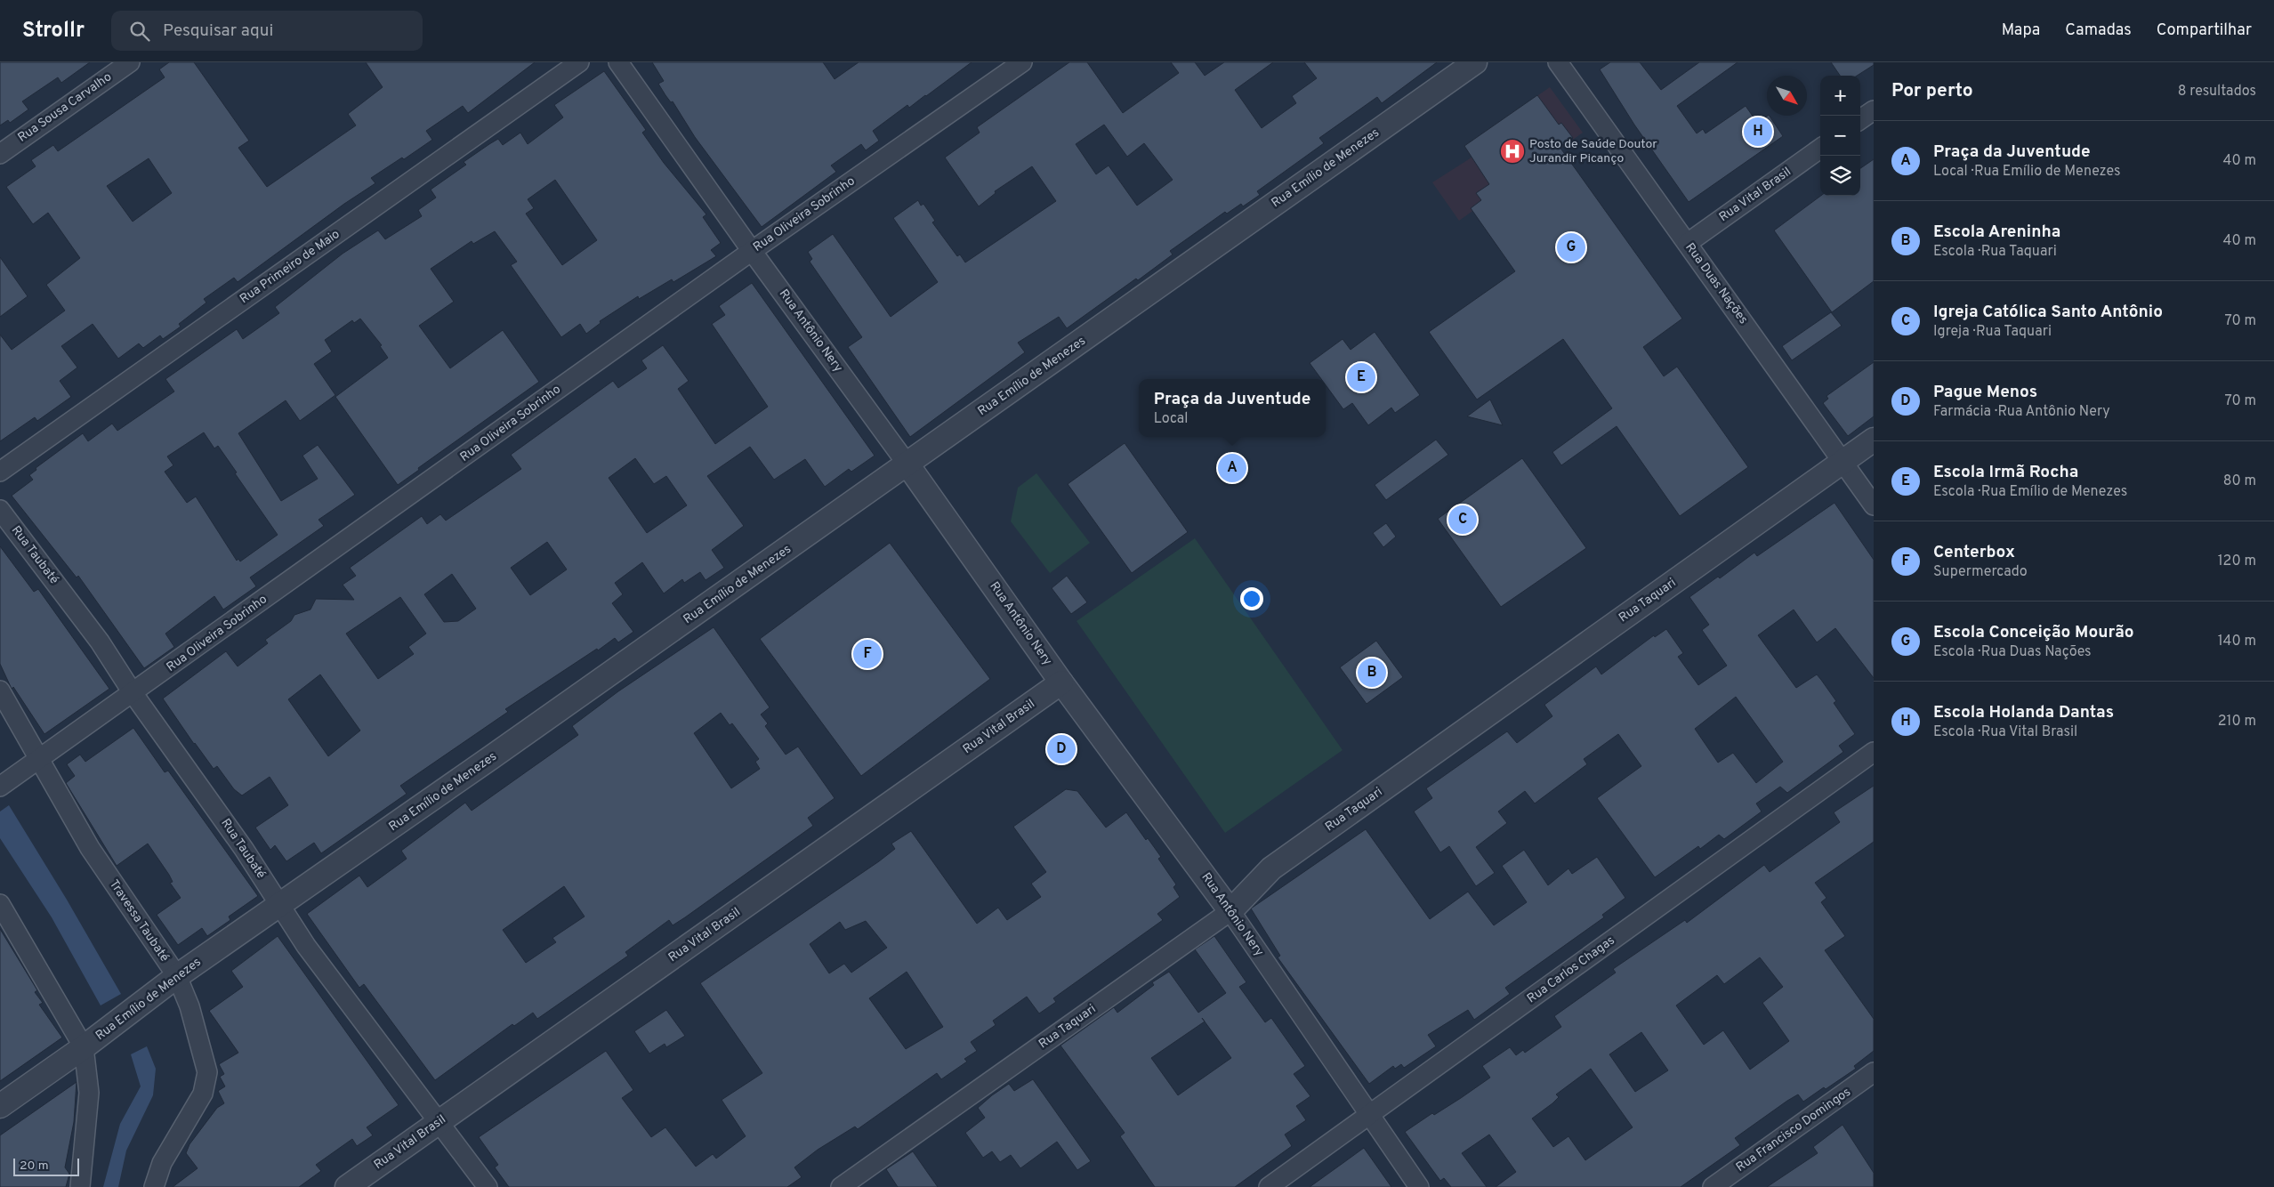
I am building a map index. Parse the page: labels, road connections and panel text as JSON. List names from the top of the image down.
{
  "streets": {
    "street": [
      "Rua Sousa Carvalho",
      "Rua Emílio de Menezes",
      "Rua Vital Brasil",
      "Rua Oliveira Sobrinho",
      "Rua Primeiro de Maio",
      "Rua Duas Nações",
      "Rua Antônio Nery",
      "Rua Taubaté",
      "Rua Taquari",
      "Travessa Taubaté",
      "Rua Carlos Chagas",
      "Rua Francisco Domingos"
    ]
  },
  "crossings": [
    ["Rua Emílio de Menezes", "Rua Antônio Nery"],
    ["Rua Emílio de Menezes", "Rua Taubaté"],
    ["Rua Emílio de Menezes", "Travessa Taubaté"],
    ["Rua Vital Brasil", "Rua Duas Nações"],
    ["Rua Vital Brasil", "Rua Antônio Nery"],
    ["Rua Vital Brasil", "Rua Taubaté"],
    ["Rua Oliveira Sobrinho", "Rua Antônio Nery"],
    ["Rua Oliveira Sobrinho", "Rua Taubaté"],
    ["Rua Oliveira Sobrinho", "Travessa Taubaté"],
    ["Rua Duas Nações", "Rua Taquari"],
    ["Rua Antônio Nery", "Rua Taquari"],
    ["Rua Antônio Nery", "Rua Carlos Chagas"]
  ],
  "places": {
    "hospital": ["Posto de Saúde Doutor Jurandir Picanço"]
  },
  "scale_bar": "20 m",
  "north": "bottom right",
  "page": {
    "header": "Strollr",
    "search": "Pesquisar aqui",
    "nav": ["Mapa", "Camadas", "Compartilhar"],
    "heading": ["Por perto", "8 resultados"],
    "map_buttons": ["+", "−"],
    "pins": [
      "H",
      "G",
      "E",
      "A",
      "C",
      "F",
      "B",
      "D"
    ],
    "list": [
      {
        "mark": "A",
        "name": "Praça da Juventude",
        "note": "Local · Rua Emílio de Menezes",
        "value": "40 m"
      },
      {
        "mark": "B",
        "name": "Escola Areninha",
        "note": "Escola · Rua Taquari",
        "value": "40 m"
      },
      {
        "mark": "C",
        "name": "Igreja Católica Santo Antônio",
        "note": "Igreja · Rua Taquari",
        "value": "70 m"
      },
      {
        "mark": "D",
        "name": "Pague Menos",
        "note": "Farmácia · Rua Antônio Nery",
        "value": "70 m"
      },
      {
        "mark": "E",
        "name": "Escola Irmã Rocha",
        "note": "Escola · Rua Emílio de Menezes",
        "value": "80 m"
      },
      {
        "mark": "F",
        "name": "Centerbox",
        "note": "Supermercado",
        "value": "120 m"
      },
      {
        "mark": "G",
        "name": "Escola Conceição Mourão",
        "note": "Escola · Rua Duas Nações",
        "value": "140 m"
      },
      {
        "mark": "H",
        "name": "Escola Holanda Dantas",
        "note": "Escola · Rua Vital Brasil",
        "value": "210 m"
      }
    ],
    "popup": ["Praça da Juventude", "Local"],
    "scale": "20 m"
  }
}
